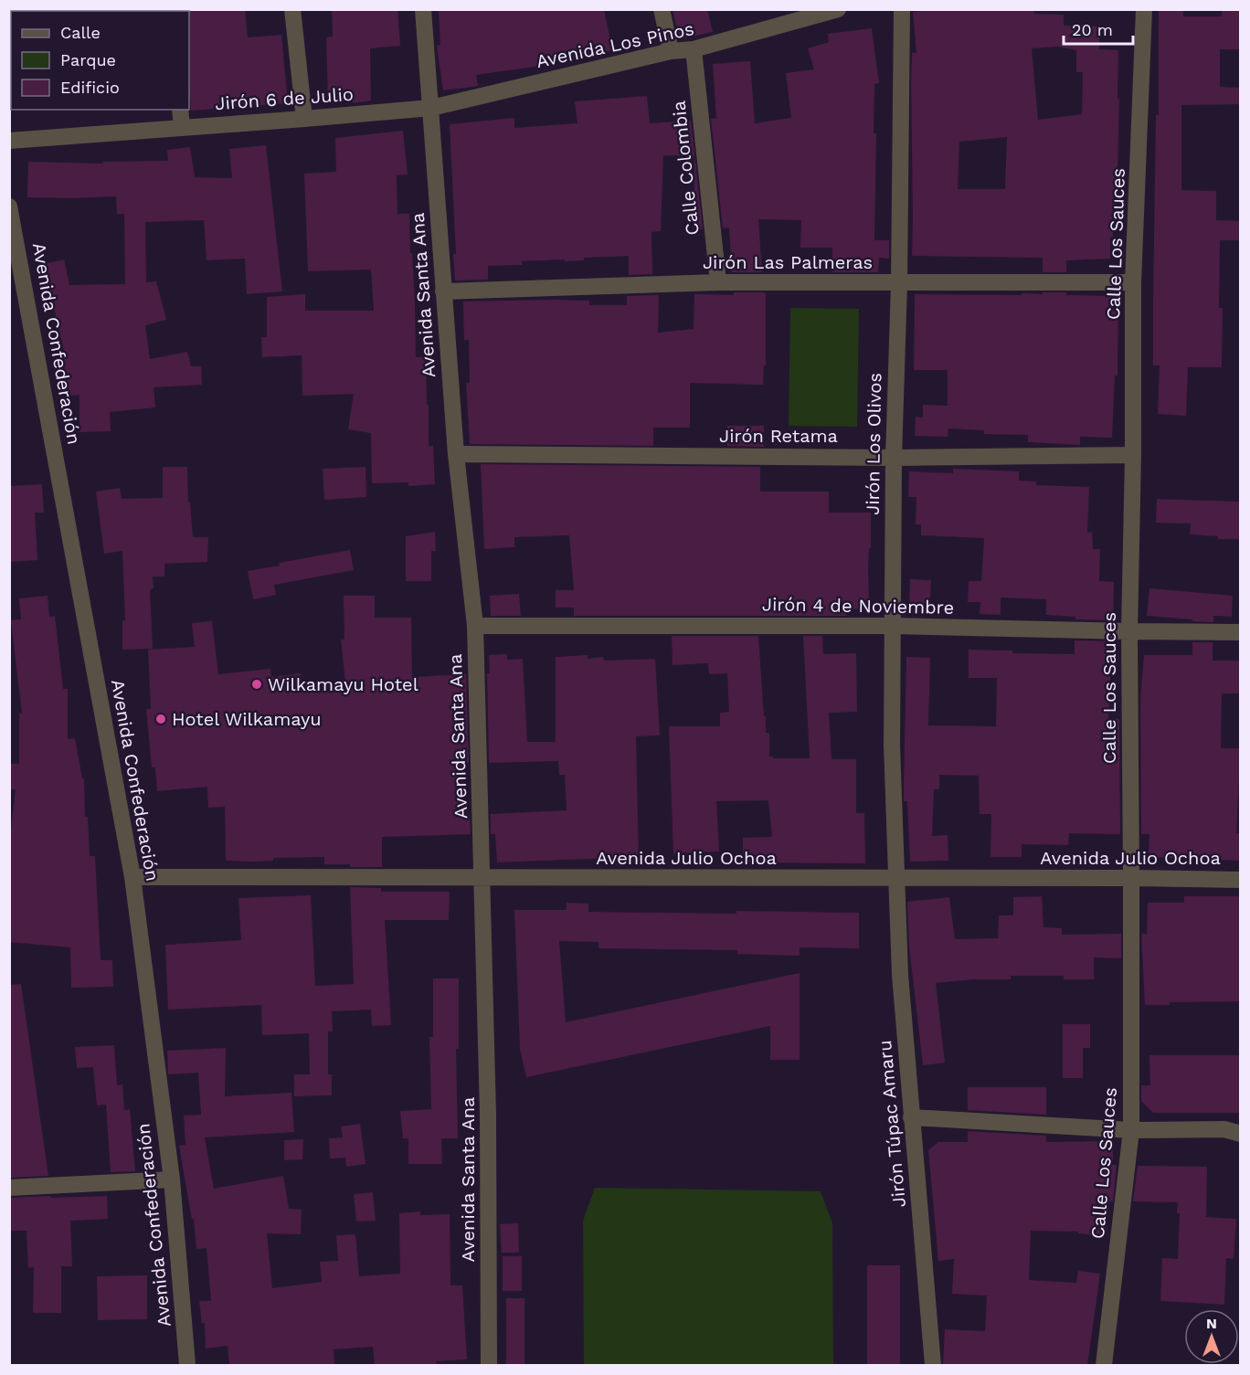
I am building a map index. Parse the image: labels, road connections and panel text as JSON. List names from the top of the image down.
{
  "streets": {
    "street": [
      "Avenida Los Pinos",
      "Jirón 6 de Julio",
      "Calle Colombia",
      "Calle Los Sauces",
      "Jirón Las Palmeras",
      "Avenida Santa Ana",
      "Avenida Confederación",
      "Jirón Retama",
      "Jirón Los Olivos",
      "Jirón 4 de Noviembre",
      "Avenida Julio Ochoa",
      "Jirón Túpac Amaru"
    ]
  },
  "crossings": [
    ["Avenida Los Pinos", "Jirón 6 de Julio"],
    ["Avenida Los Pinos", "Calle Colombia"],
    ["Avenida Los Pinos", "Avenida Santa Ana"],
    ["Jirón 6 de Julio", "Avenida Santa Ana"],
    ["Calle Colombia", "Jirón Las Palmeras"],
    ["Calle Los Sauces", "Jirón Las Palmeras"],
    ["Calle Los Sauces", "Jirón Retama"],
    ["Calle Los Sauces", "Jirón 4 de Noviembre"],
    ["Calle Los Sauces", "Avenida Julio Ochoa"],
    ["Jirón Las Palmeras", "Avenida Santa Ana"],
    ["Jirón Las Palmeras", "Jirón Los Olivos"],
    ["Avenida Santa Ana", "Jirón Retama"],
    ["Avenida Santa Ana", "Jirón 4 de Noviembre"],
    ["Avenida Santa Ana", "Avenida Julio Ochoa"],
    ["Avenida Confederación", "Avenida Julio Ochoa"],
    ["Jirón Retama", "Jirón Los Olivos"],
    ["Jirón Los Olivos", "Jirón 4 de Noviembre"],
    ["Jirón Los Olivos", "Avenida Julio Ochoa"],
    ["Jirón Los Olivos", "Jirón Túpac Amaru"],
    ["Avenida Julio Ochoa", "Jirón Túpac Amaru"]
  ],
  "places": ["Wilkamayu Hotel", "Hotel Wilkamayu"],
  "legend": ["Calle", "Parque", "Edificio"],
  "scale_bar": "20 m",
  "north": "top"
}
